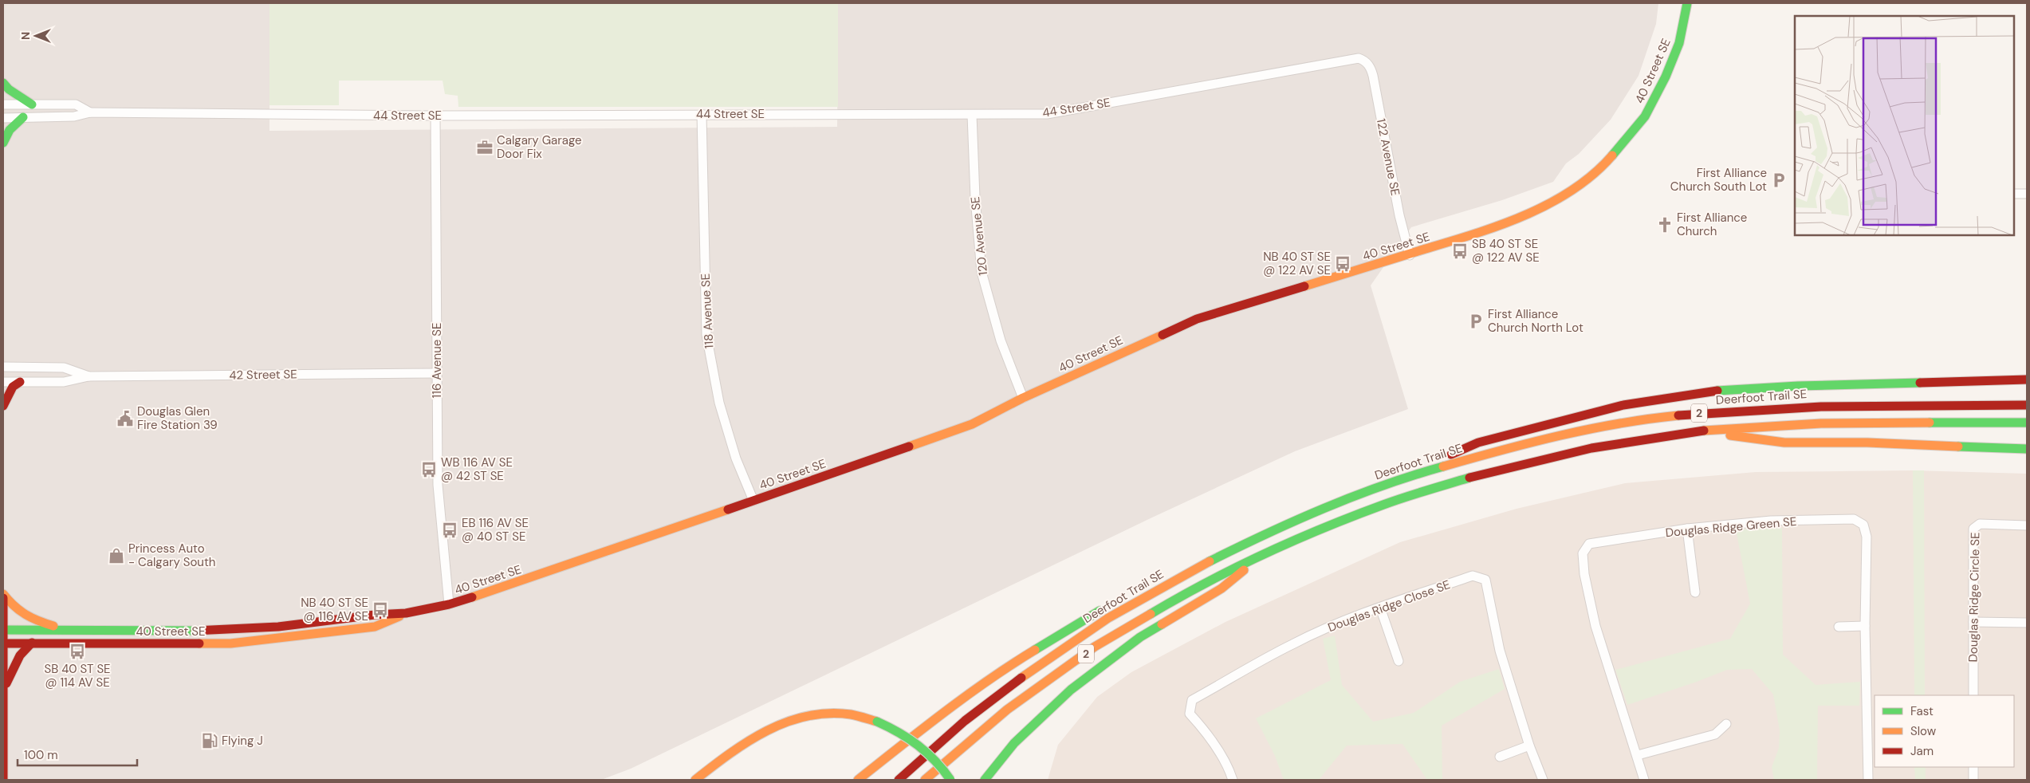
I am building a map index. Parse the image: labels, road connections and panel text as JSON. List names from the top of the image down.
{
  "streets": {
    "main road": ["40 Street SE", "Deerfoot Trail SE", "2"],
    "street": [
      "44 Street SE",
      "122 Avenue SE",
      "120 Avenue SE",
      "118 Avenue SE",
      "116 Avenue SE",
      "42 Street SE",
      "Douglas Ridge Green SE",
      "Douglas Ridge Circle SE",
      "Douglas Ridge Close SE"
    ]
  },
  "crossings": [
    ["40 Street SE", "122 Avenue SE"],
    ["40 Street SE", "120 Avenue SE"],
    ["40 Street SE", "118 Avenue SE"],
    ["40 Street SE", "116 Avenue SE"],
    ["44 Street SE", "122 Avenue SE"],
    ["44 Street SE", "120 Avenue SE"],
    ["44 Street SE", "118 Avenue SE"],
    ["44 Street SE", "116 Avenue SE"],
    ["116 Avenue SE", "42 Street SE"]
  ],
  "places": {
    "office": ["Calgary Garage Door Fix"],
    "parking": ["First Alliance Church South Lot", "First Alliance Church North Lot"],
    "church": ["First Alliance Church"],
    "bus stop": [
      "SB 40 ST SE @ 122 AV SE",
      "NB 40 ST SE @ 122 AV SE",
      "WB 116 AV SE @ 42 ST SE",
      "EB 116 AV SE @ 40 ST SE",
      "NB 40 ST SE @ 116 AV SE",
      "SB 40 ST SE @ 114 AV SE"
    ],
    "public building": ["Douglas Glen Fire Station 39"],
    "shop": ["Princess Auto - Calgary South"],
    "fuel station": ["Flying J"]
  },
  "legend": ["Fast", "Slow", "Jam"],
  "scale_bar": "100 m",
  "north": "left"
}
